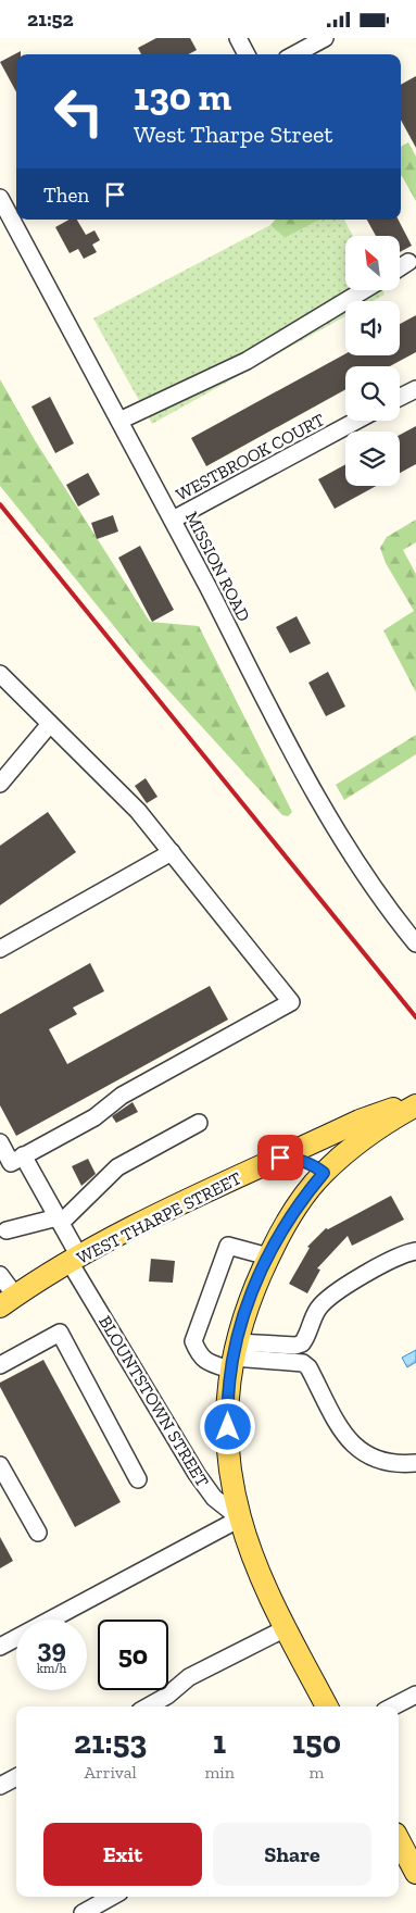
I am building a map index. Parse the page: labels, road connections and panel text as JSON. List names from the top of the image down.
{
  "streets": {
    "main road": ["WEST THARPE STREET"],
    "street": ["WESTBROOK COURT", "MISSION ROAD", "BLOUNTSTOWN STREET"]
  },
  "crossings": [
    ["WESTBROOK COURT", "MISSION ROAD"],
    ["WEST THARPE STREET", "BLOUNTSTOWN STREET"]
  ],
  "north": "top left",
  "page": {
    "status": "21:52",
    "turn": ["130 m", "West Tharpe Street"],
    "then": "Then",
    "speed": "39 km/h",
    "limit": "50",
    "eta": [
      "21:53",
      "Arrival",
      "1",
      "min",
      "150",
      "m"
    ],
    "buttons": ["Exit", "Share"]
  }
}
